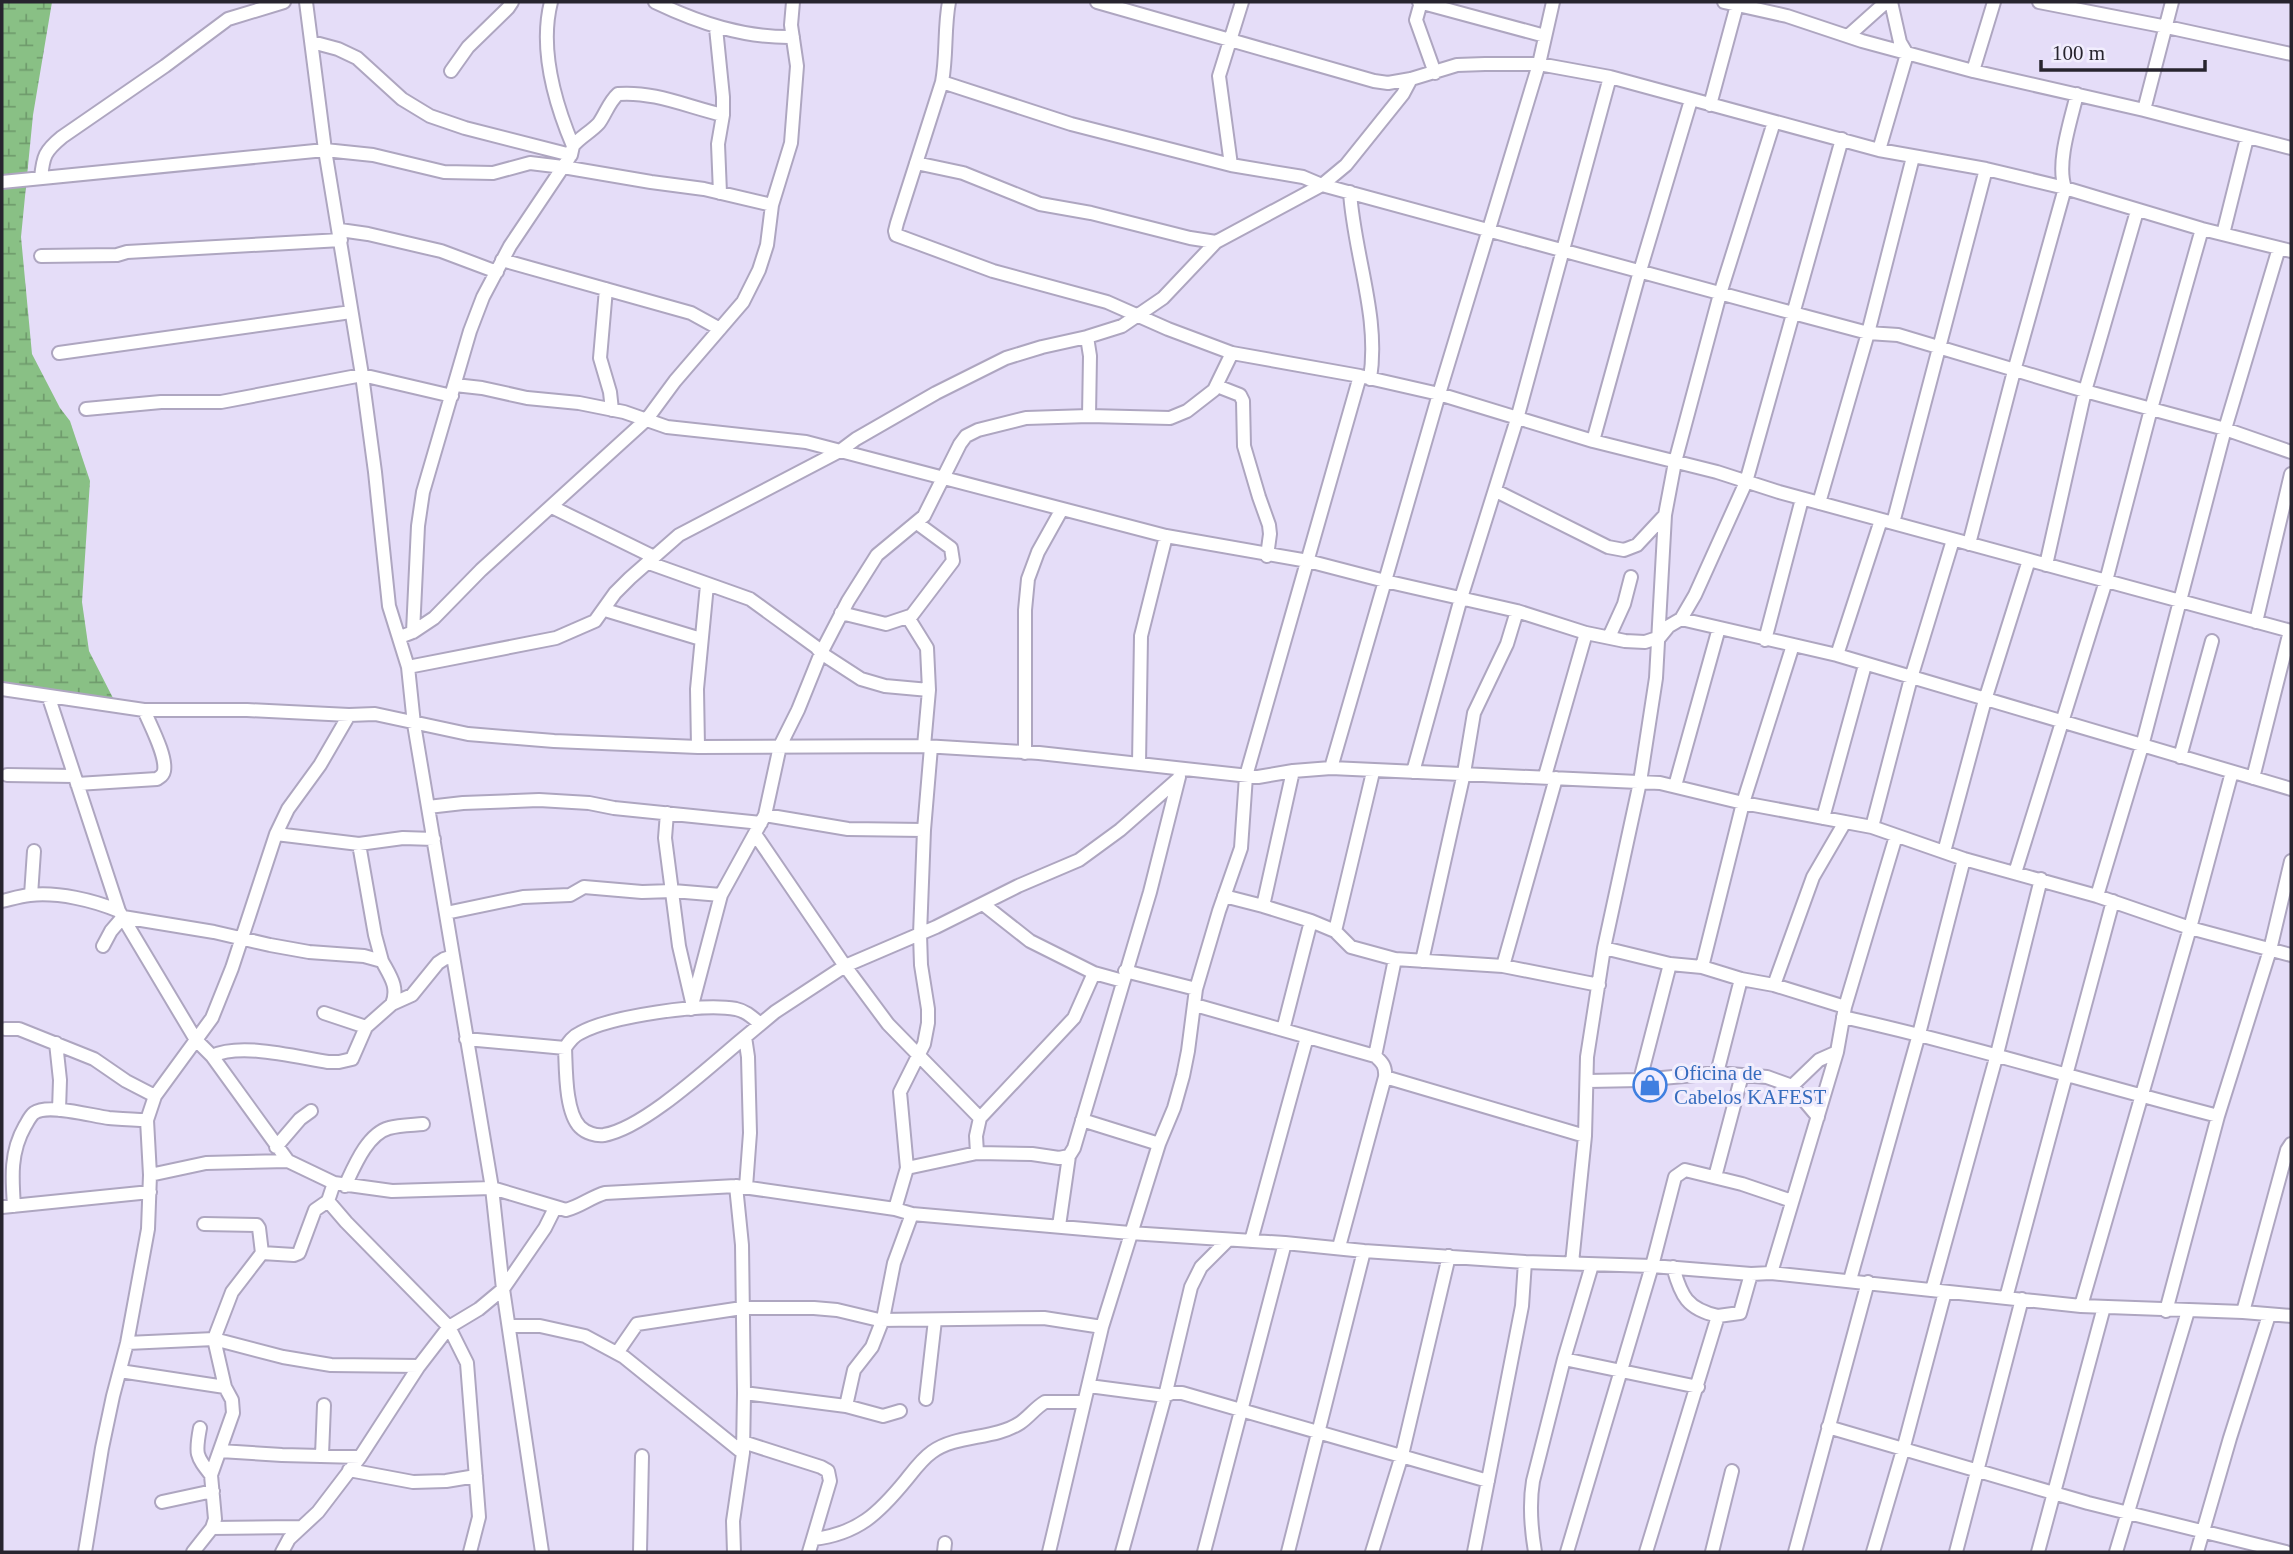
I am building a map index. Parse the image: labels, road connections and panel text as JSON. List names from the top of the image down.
{
  "places": {
    "shop": ["Oficina de Cabelos KAFEST"]
  },
  "scale_bar": "100 m"
}
